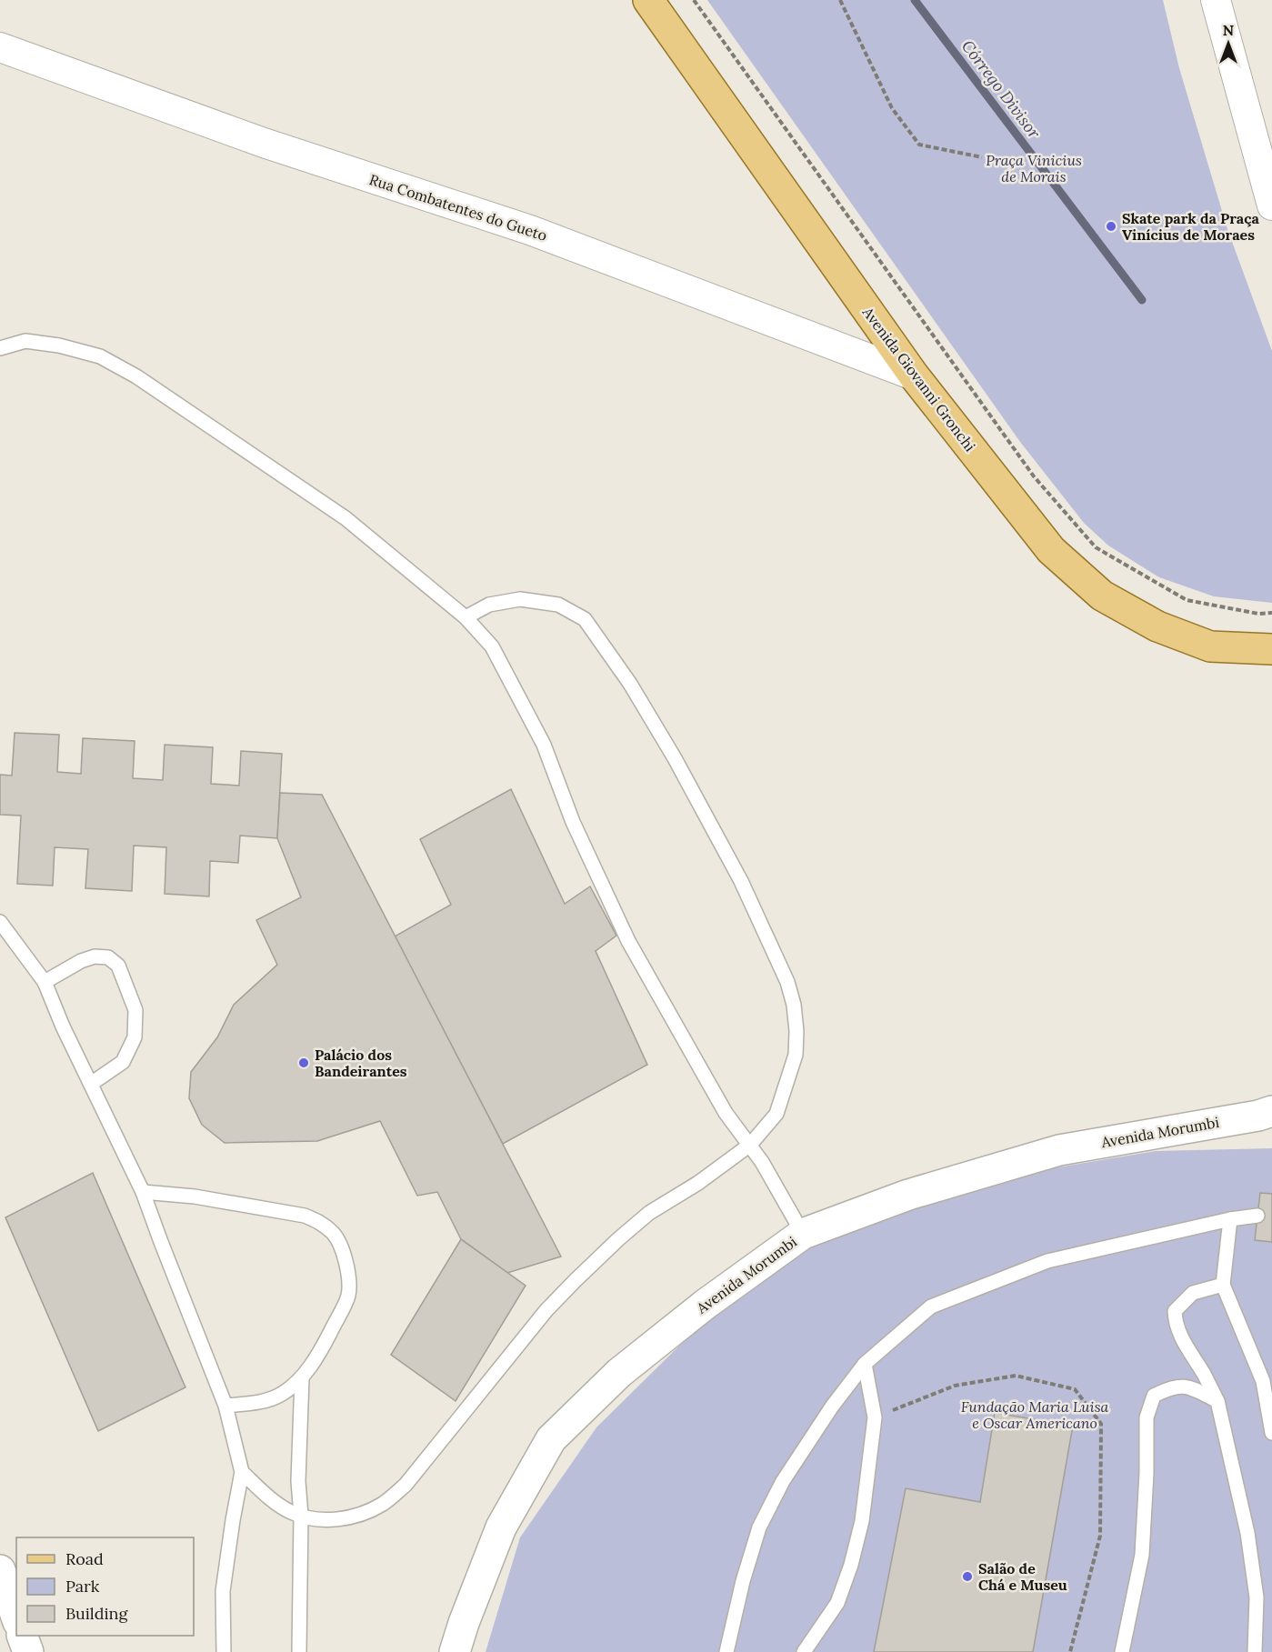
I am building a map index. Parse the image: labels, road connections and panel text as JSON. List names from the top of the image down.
{
  "streets": {
    "main road": ["Avenida Giovanni Gronchi", "Avenida Morumbi"],
    "street": ["Rua Combatentes do Gueto"]
  },
  "crossings": [
    ["Rua Combatentes do Gueto", "Avenida Giovanni Gronchi"]
  ],
  "water": ["Córrego Divisor"],
  "parks": ["Praça Vinicius de Morais", "Fundação Maria Luisa e Oscar Americano"],
  "places": ["Skate park da Praça Vinícius de Moraes", "Palácio dos Bandeirantes", "Salão de Chá e Museu"],
  "legend": ["Road", "Park", "Building"],
  "north": "top"
}
